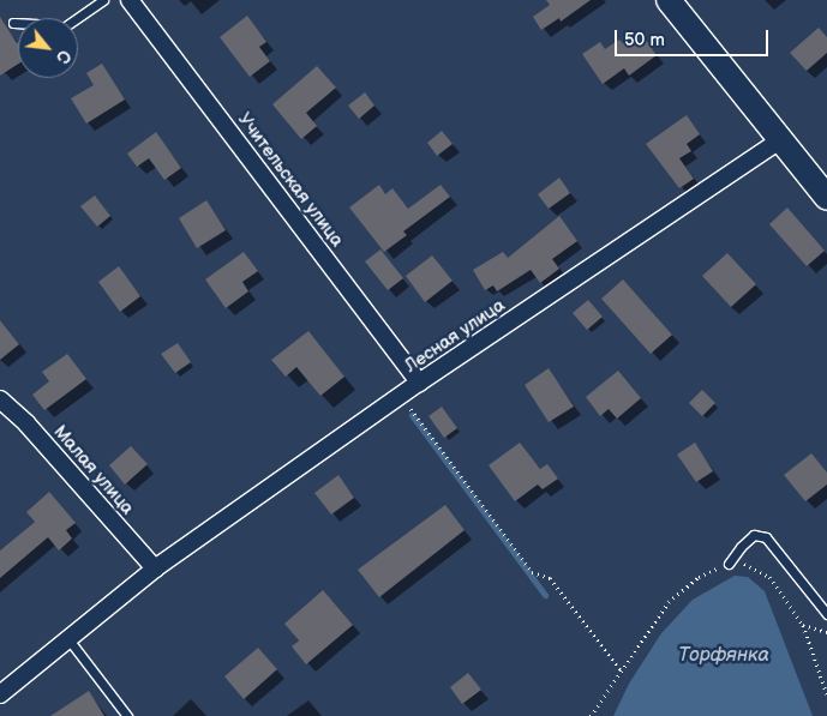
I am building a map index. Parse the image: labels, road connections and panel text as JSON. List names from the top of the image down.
{
  "streets": {
    "street": ["Учительская улица", "Лесная улица", "Малая улица"]
  },
  "crossings": [
    ["Учительская улица", "Лесная улица"],
    ["Лесная улица", "Малая улица"]
  ],
  "water": ["Торфянка"],
  "scale_bar": "50 m",
  "north": "bottom right"
}
